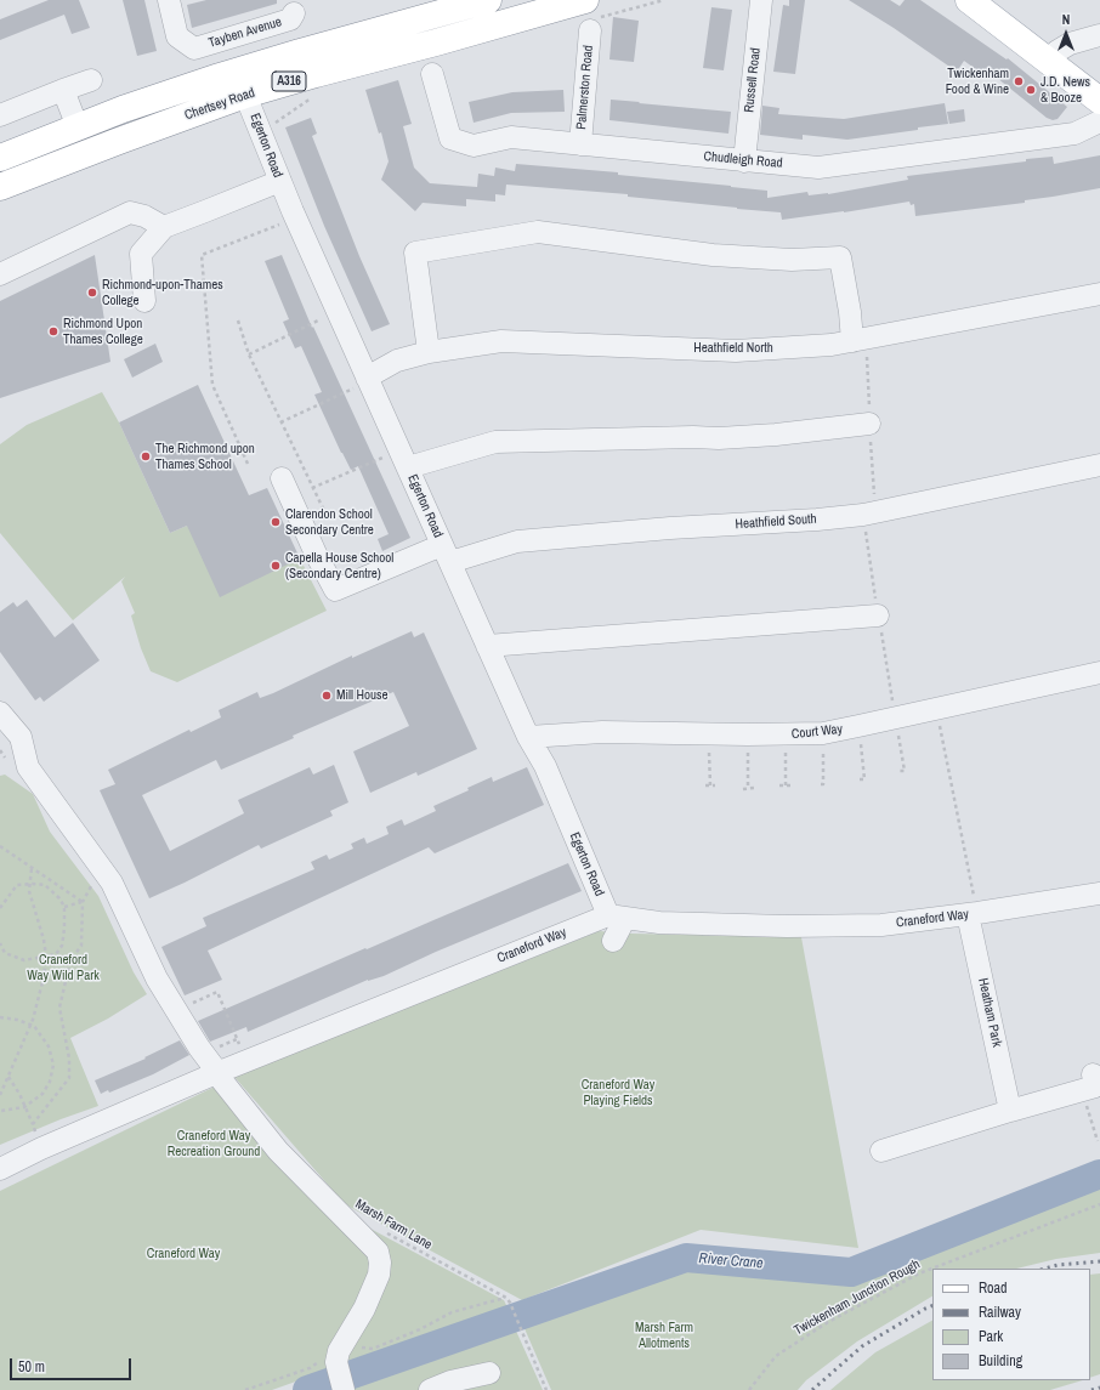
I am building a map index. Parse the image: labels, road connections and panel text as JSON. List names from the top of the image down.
{
  "streets": {
    "main road": ["A316", "Chertsey Road"],
    "street": [
      "Tayben Avenue",
      "Russell Road",
      "Palmerston Road",
      "Egerton Road",
      "Chudleigh Road",
      "Heathfield North",
      "Heathfield South",
      "Court Way",
      "Craneford Way",
      "Heatham Park"
    ],
    "path": ["Marsh Farm Lane", "Twickenham Junction Rough"]
  },
  "crossings": [
    ["Russell Road", "Chudleigh Road"],
    ["Palmerston Road", "Chudleigh Road"],
    ["Chertsey Road", "Egerton Road"],
    ["Egerton Road", "Heathfield North"],
    ["Egerton Road", "Heathfield South"],
    ["Egerton Road", "Court Way"],
    ["Egerton Road", "Craneford Way"],
    ["Craneford Way", "Heatham Park"]
  ],
  "water": ["River Crane"],
  "parks": [
    "Craneford Way Wild Park",
    "Craneford Way Playing Fields",
    "Craneford Way Recreation Ground",
    "Craneford Way",
    "Marsh Farm Allotments"
  ],
  "places": [
    "Twickenham Food & Wine",
    "J.D. News & Booze",
    "Richmond-upon-Thames College",
    "Richmond Upon Thames College",
    "The Richmond upon Thames School",
    "Clarendon School Secondary Centre",
    "Capella House School (Secondary Centre)",
    "Mill House"
  ],
  "legend": [
    "Road",
    "Railway",
    "Park",
    "Building"
  ],
  "scale_bar": "50 m",
  "north": "top"
}
